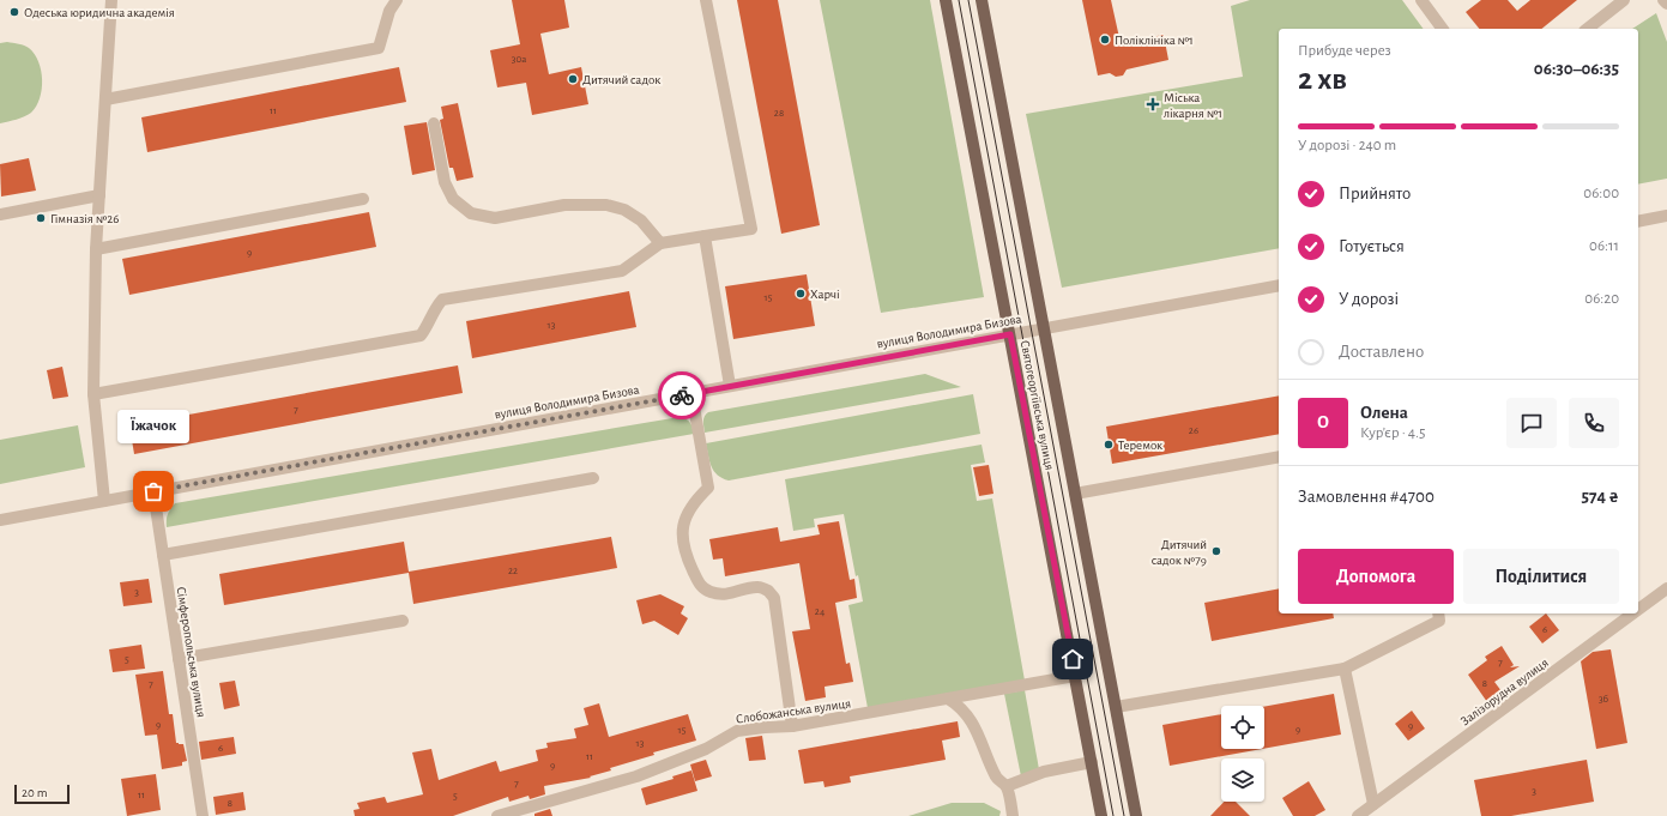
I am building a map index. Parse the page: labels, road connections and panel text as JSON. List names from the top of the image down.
{
  "streets": {
    "main road": ["Святогеоргіївська вулиця"],
    "street": [
      "вулиця Володимира Бизова",
      "Сімферопольська вулиця",
      "Залізорудна вулиця",
      "Слобожанська вулиця"
    ]
  },
  "crossings": [
    ["вулиця Володимира Бизова", "Святогеоргіївська вулиця"],
    ["вулиця Володимира Бизова", "Сімферопольська вулиця"],
    ["Святогеоргіївська вулиця", "Слобожанська вулиця"]
  ],
  "places": {
    "other": [
      "Одеська юридична академія",
      "Поліклініка №1",
      "Дитячий садок",
      "Гімназія №26",
      "Харчі",
      "Теремок",
      "Їжачок",
      "Дитячий садок №79"
    ],
    "health": ["Міська лікарня №1"]
  },
  "house_numbers": [
    "30а",
    "11",
    "28",
    "9",
    "15",
    "13",
    "7",
    "26",
    "22",
    "3",
    "24",
    "6",
    "5",
    "7",
    "8",
    "7",
    "3б",
    "9",
    "9",
    "15",
    "9",
    "13",
    "6",
    "11",
    "9",
    "7",
    "3",
    "11",
    "5",
    "8"
  ],
  "scale_bar": "20 m",
  "page": {
    "heading": ["2 хв", "Прибуде через", "06:30–06:35"],
    "panel": [
      "Олена",
      "Кур’єр · 4.5",
      "Замовлення #4700",
      "574 ₴"
    ],
    "bar": "У дорозі · 240 m",
    "list": [
      ["Прийнято", "06:00"],
      ["Готується", "06:11"],
      ["У дорозі", "06:20"],
      "Доставлено"
    ],
    "round": "О",
    "bubble": "Їжачок",
    "buttons": ["Допомога", "Поділитися"],
    "scale": "20 m"
  }
}
